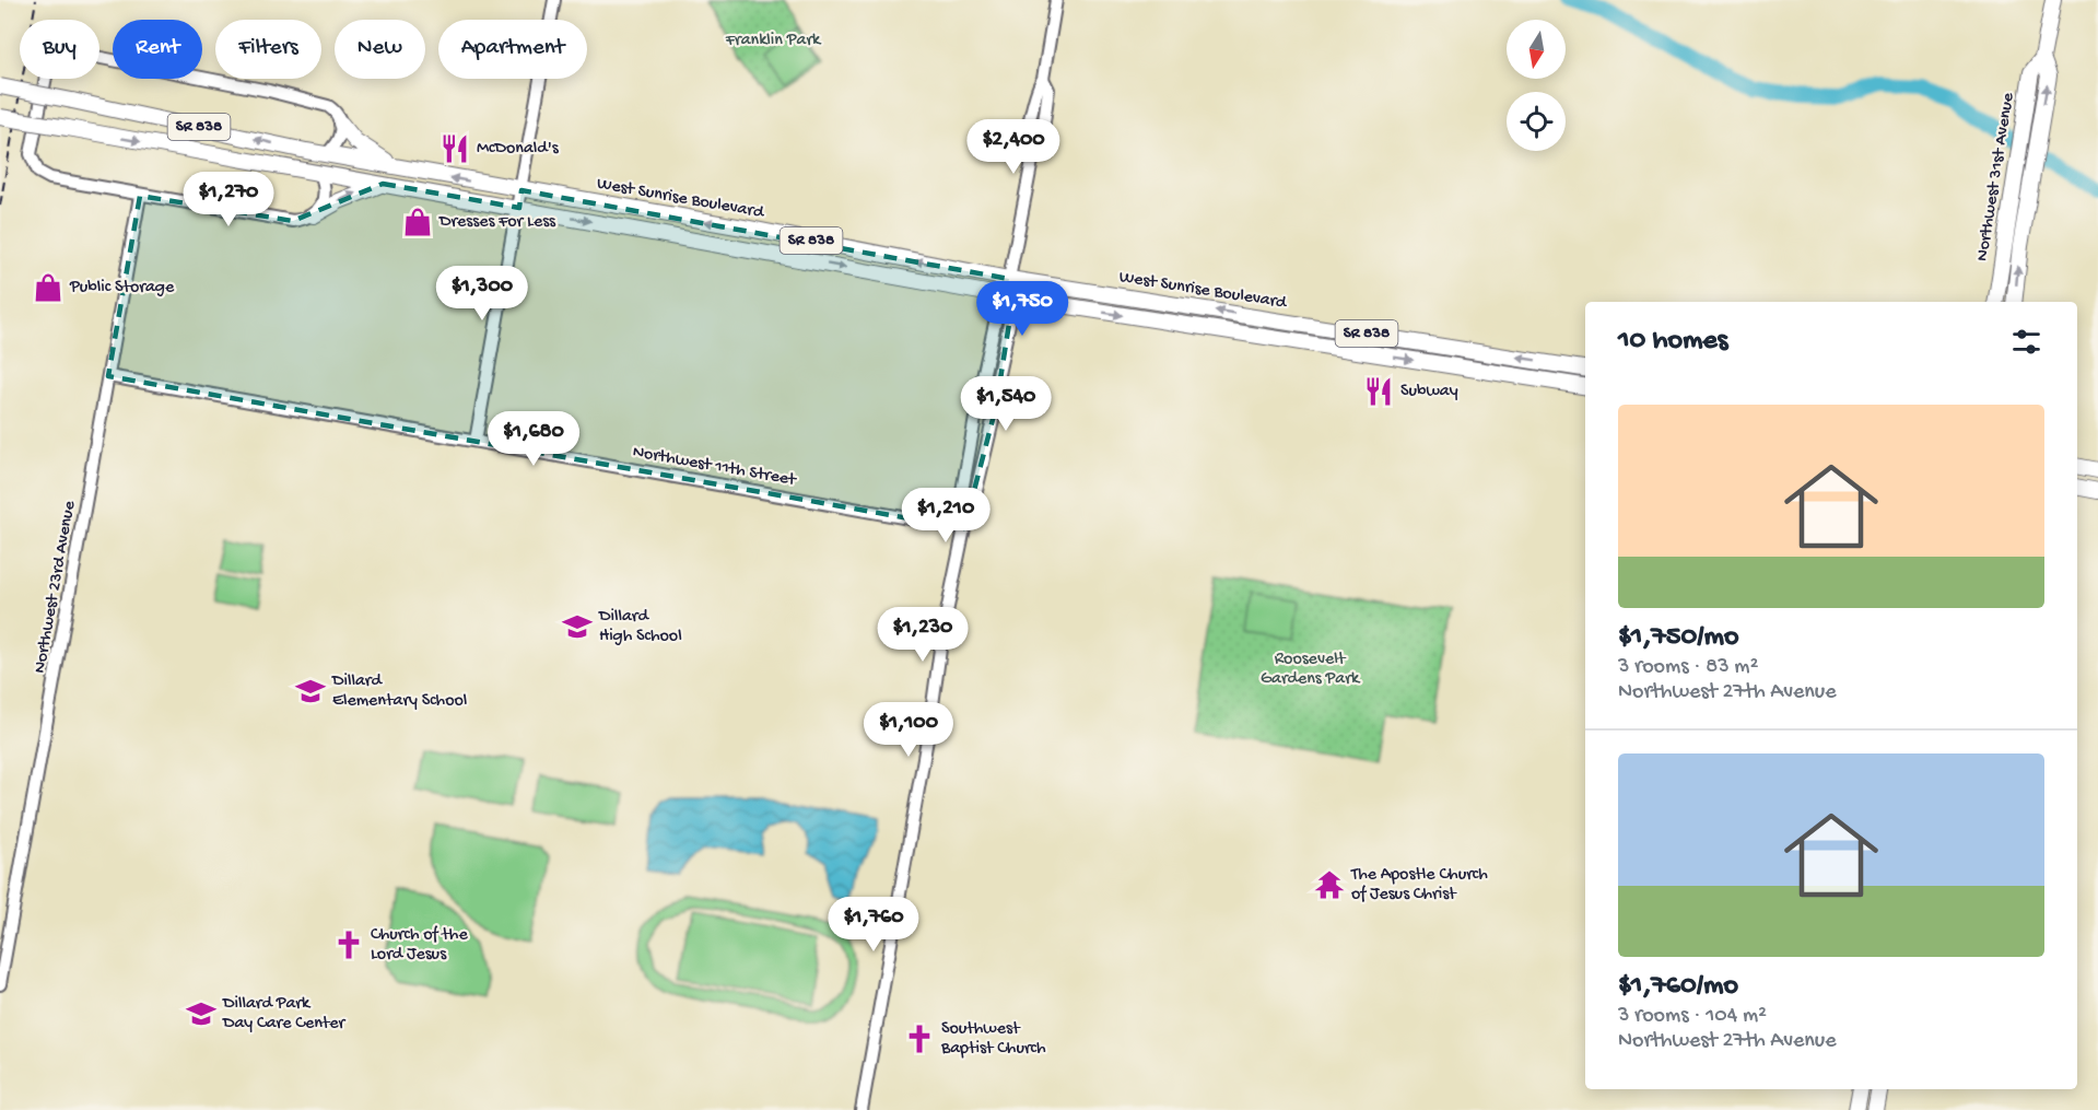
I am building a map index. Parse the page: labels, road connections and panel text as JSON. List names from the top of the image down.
{
  "streets": {
    "main road": ["SR 838", "Northwest 31st Avenue", "West Sunrise Boulevard"],
    "street": ["Northwest 11th Street", "Northwest 23rd Avenue"]
  },
  "crossings": [
    ["Northwest 11th Street", "Northwest 23rd Avenue"]
  ],
  "parks": ["Franklin Park", "Roosevelt Gardens Park"],
  "places": {
    "restaurant": ["McDonald's", "Subway"],
    "shop": ["Dresses For Less", "Public Storage"],
    "school or university": ["Dillard High School", "Dillard Elementary School", "Dillard Park Day Care Center"],
    "temple": ["The Apostle Church of Jesus Christ"],
    "church": ["Church of the Lord Jesus", "Southwest Baptist Church"]
  },
  "north": "bottom",
  "page": {
    "chip": [
      "Buy",
      "Rent",
      "Filters",
      "New",
      "Apartment"
    ],
    "price": [
      "$2,400",
      "$1,270",
      "$1,300",
      "$1,750",
      "$1,540",
      "$1,680",
      "$1,210",
      "$1,230",
      "$1,100",
      "$1,760"
    ],
    "heading": "10 homes",
    "list": [
      {
        "name": "$1,750/mo",
        "note": "3 rooms · 83 m² · Northwest 27th Avenue"
      },
      {
        "name": "$1,760/mo",
        "note": "3 rooms · 104 m² · Northwest 27th Avenue"
      }
    ]
  }
}
